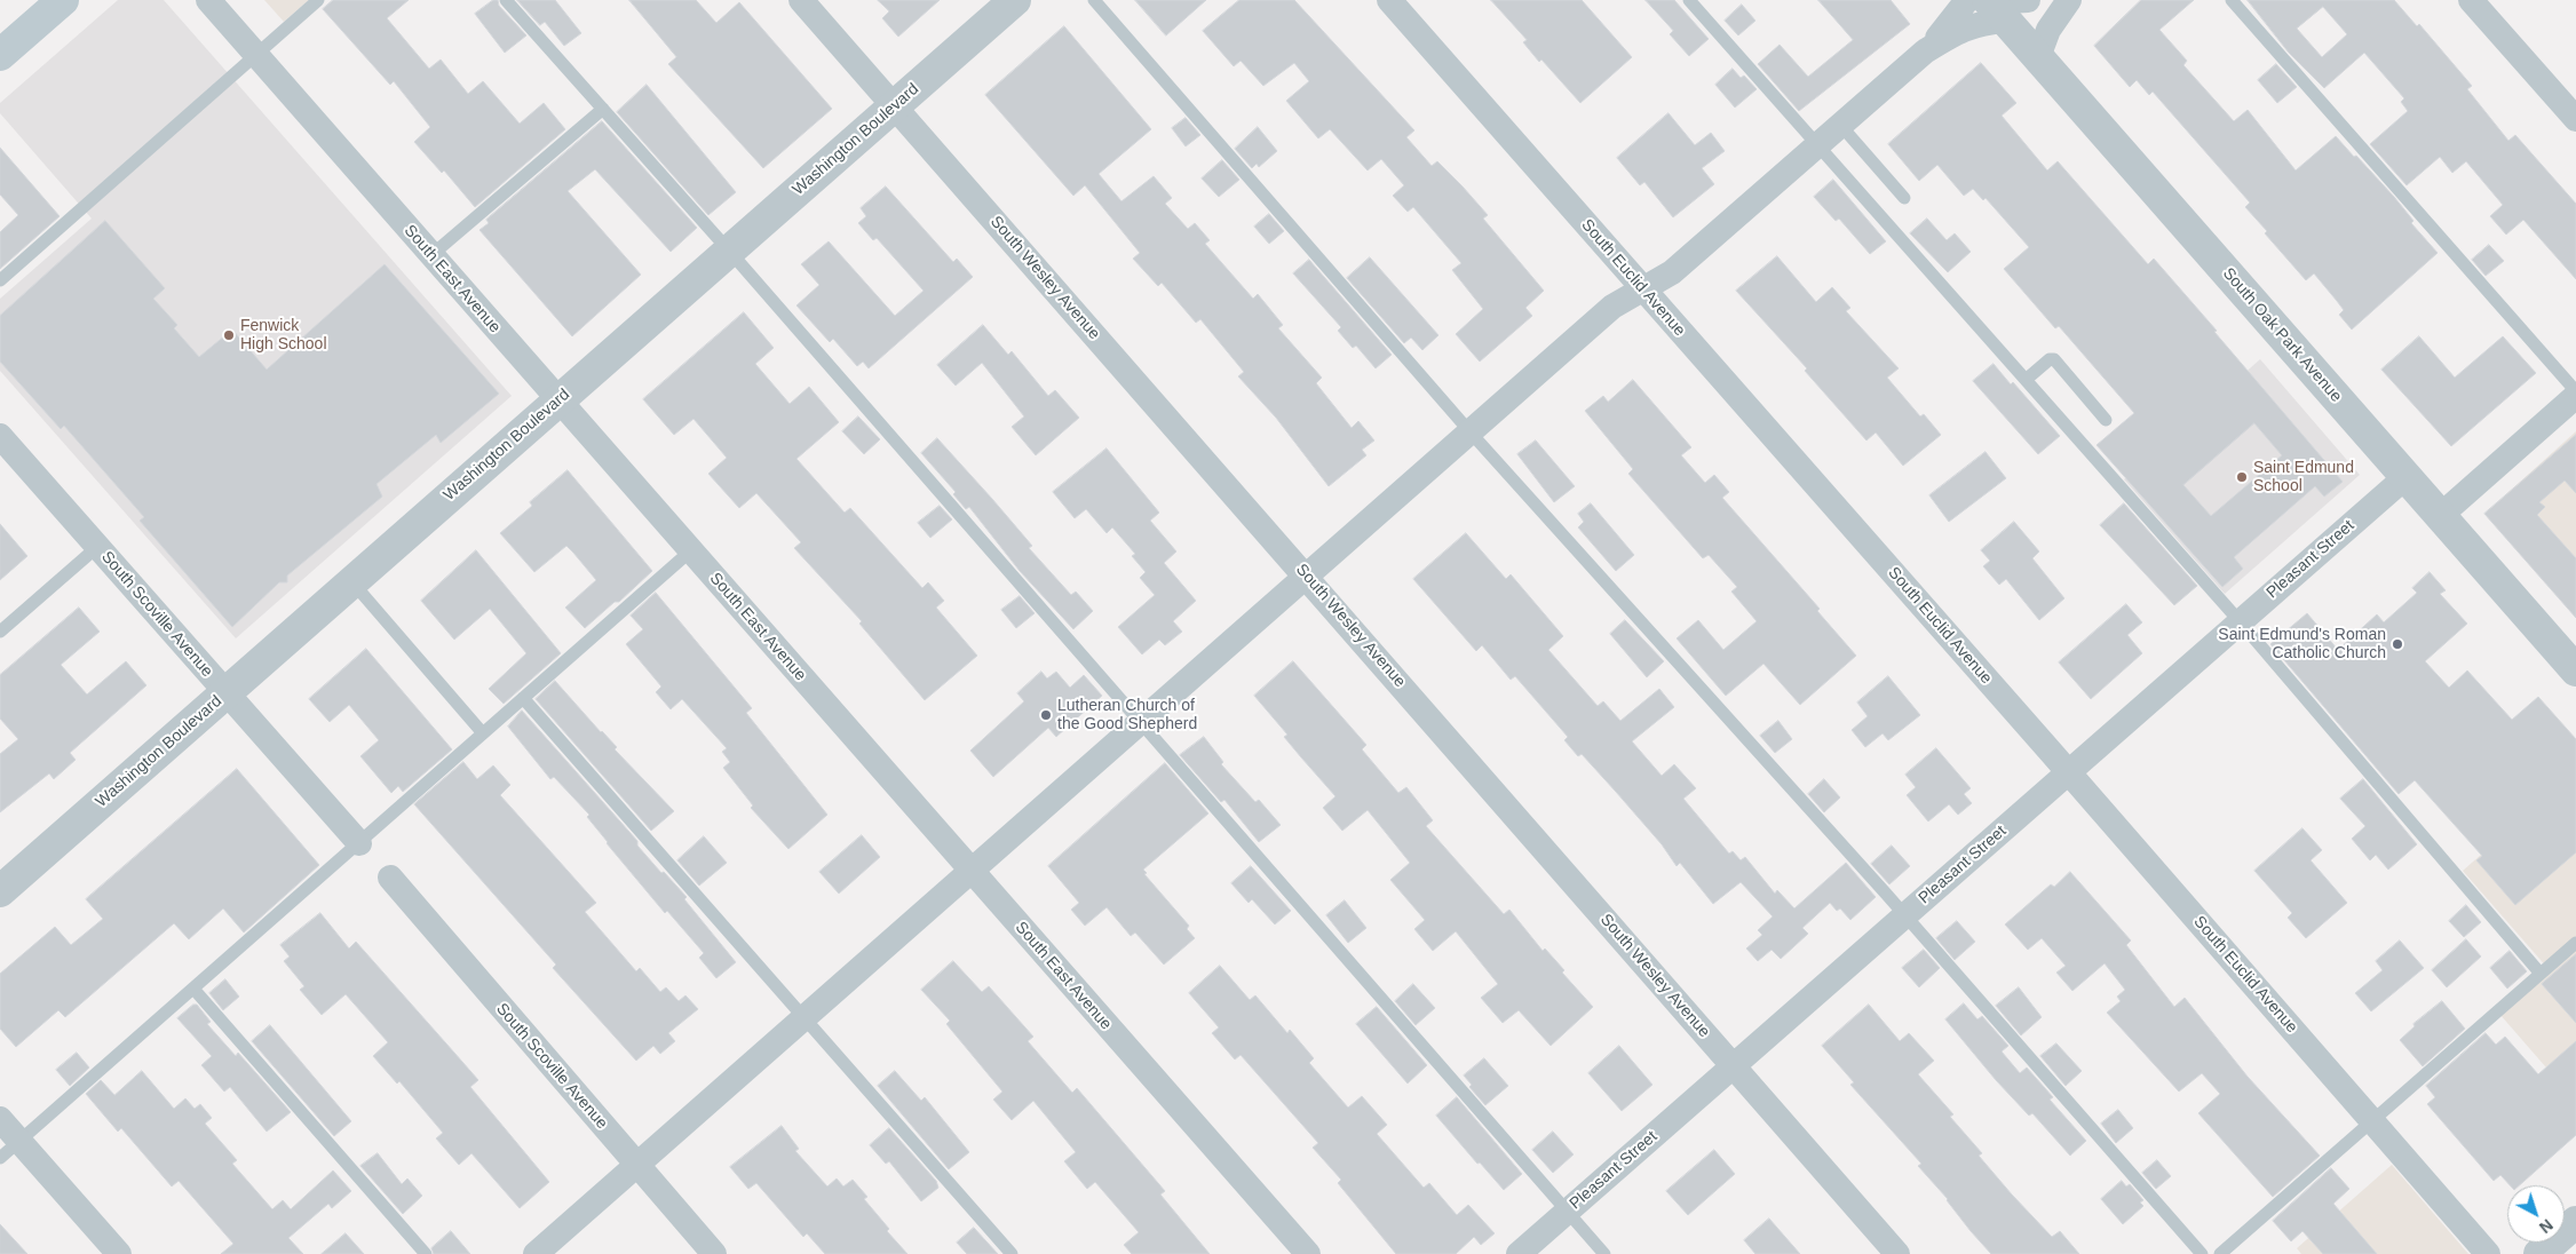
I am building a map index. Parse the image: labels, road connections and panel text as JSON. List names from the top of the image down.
{
  "streets": {
    "street": [
      "Washington Boulevard",
      "South Wesley Avenue",
      "South Euclid Avenue",
      "South East Avenue",
      "South Oak Park Avenue",
      "Pleasant Street",
      "South Scoville Avenue"
    ]
  },
  "crossings": [
    ["Washington Boulevard", "South Wesley Avenue"],
    ["Washington Boulevard", "South East Avenue"],
    ["Washington Boulevard", "South Scoville Avenue"],
    ["South Wesley Avenue", "Pleasant Street"],
    ["South Euclid Avenue", "Pleasant Street"],
    ["South Oak Park Avenue", "Pleasant Street"]
  ],
  "places": [
    "Fenwick High School",
    "Saint Edmund School",
    "Saint Edmund's Roman Catholic Church",
    "Lutheran Church of the Good Shepherd"
  ],
  "north": "bottom right"
}
